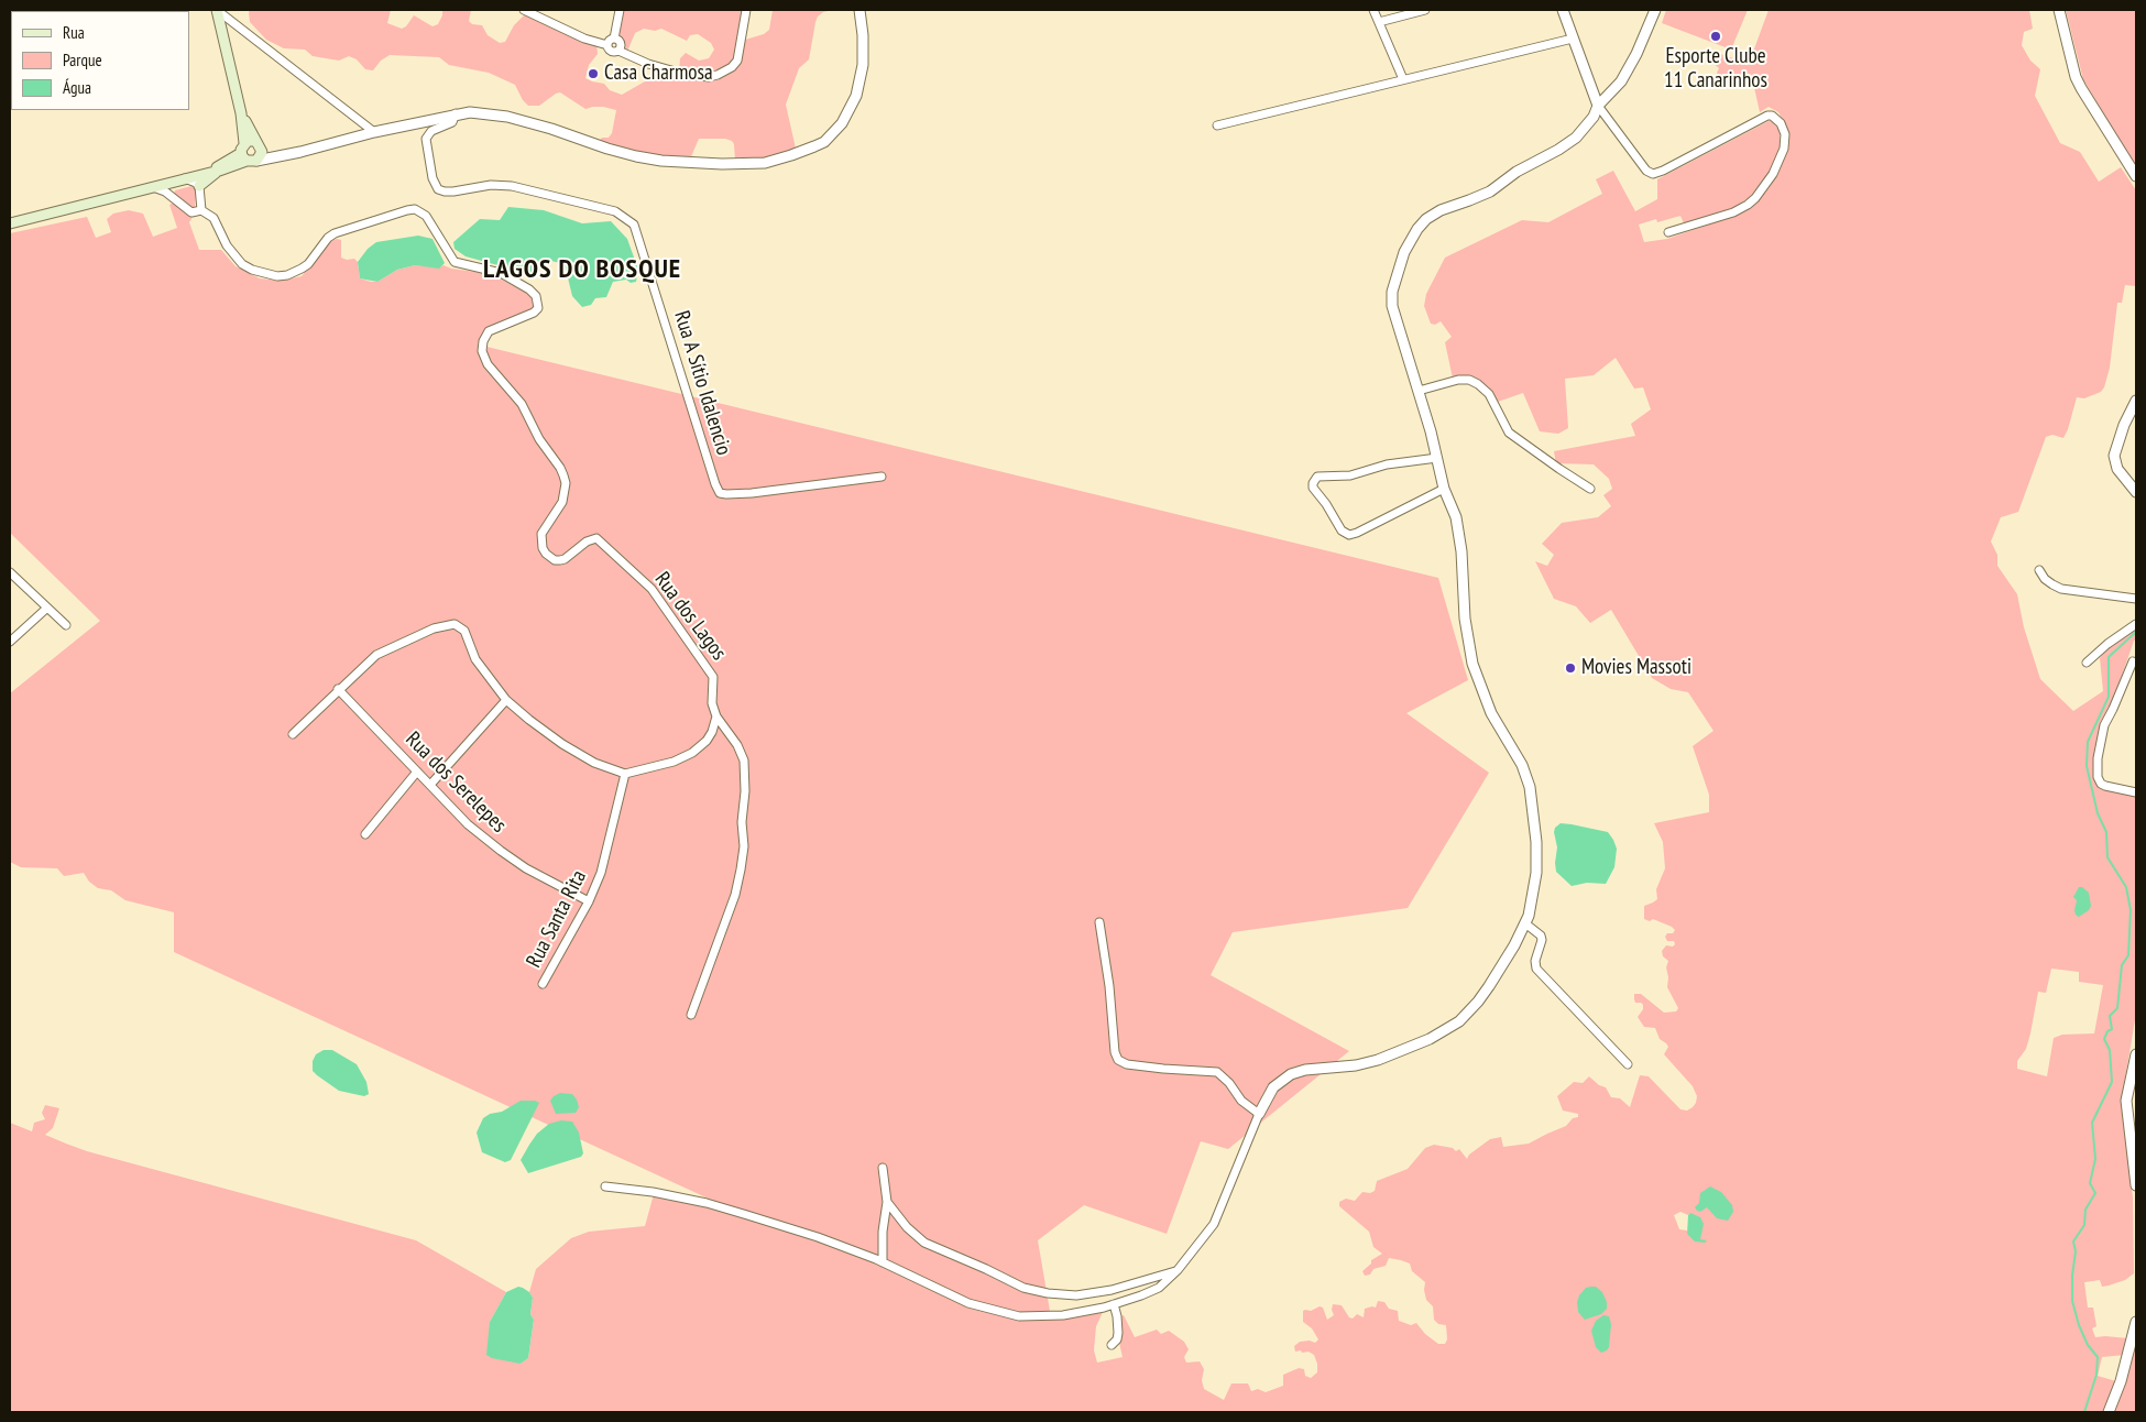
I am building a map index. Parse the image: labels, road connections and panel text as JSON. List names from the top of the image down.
{
  "streets": {
    "street": [
      "Rua A Sítio Idalencio",
      "Rua dos Lagos",
      "Rua dos Serelepes",
      "Rua Santa Rita"
    ]
  },
  "crossings": [
    ["Rua dos Serelepes", "Rua Santa Rita"]
  ],
  "districts": ["LAGOS DO BOSQUE"],
  "places": ["Esporte Clube 11 Canarinhos", "Casa Charmosa", "Movies Massoti"],
  "legend": ["Rua", "Parque", "Água"]
}
